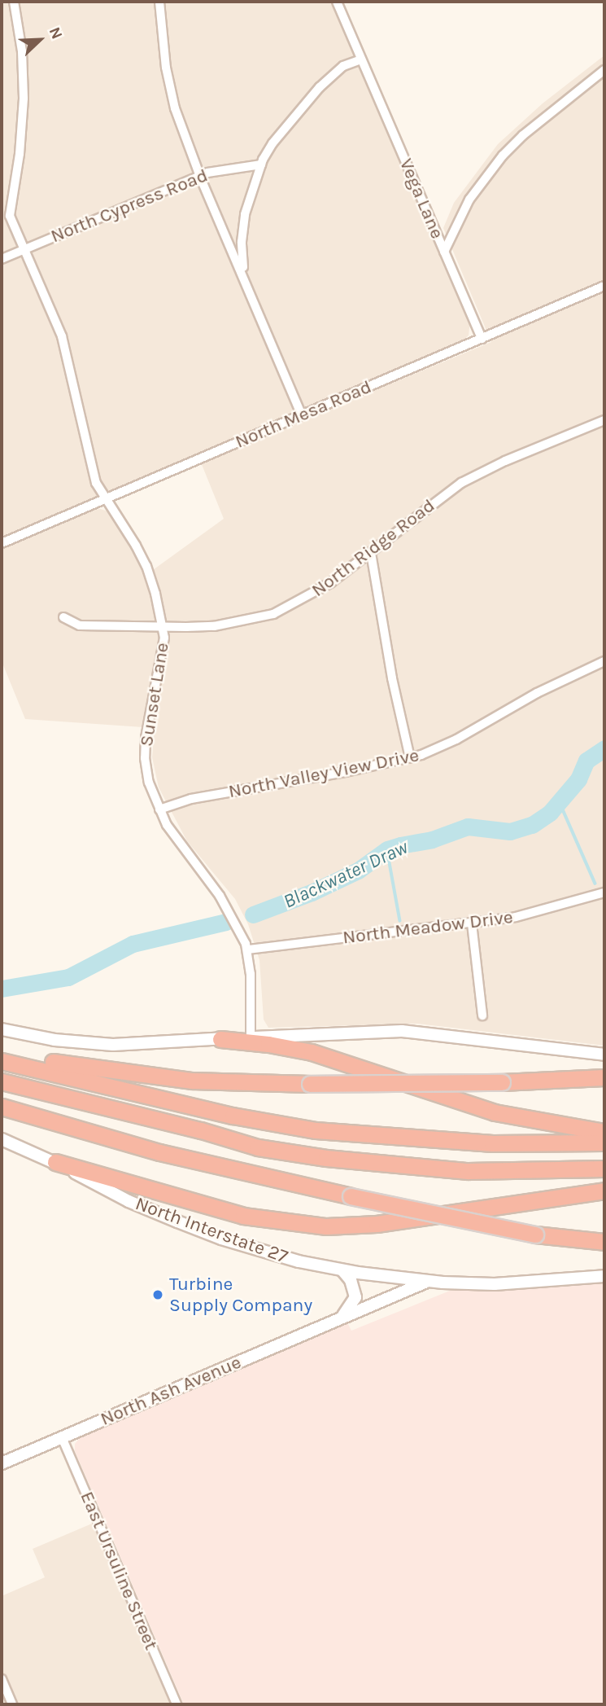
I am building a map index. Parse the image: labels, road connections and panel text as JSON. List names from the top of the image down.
{
  "streets": {
    "main road": ["North Interstate 27", "North Ash Avenue"],
    "street": [
      "Vega Lane",
      "North Cypress Road",
      "North Mesa Road",
      "North Ridge Road",
      "Sunset Lane",
      "North Valley View Drive",
      "North Meadow Drive",
      "East Ursuline Street"
    ]
  },
  "crossings": [
    ["Vega Lane", "North Mesa Road"],
    ["North Cypress Road", "Sunset Lane"],
    ["North Mesa Road", "Sunset Lane"],
    ["North Ridge Road", "Sunset Lane"],
    ["Sunset Lane", "North Valley View Drive"],
    ["Sunset Lane", "North Meadow Drive"],
    ["North Interstate 27", "North Ash Avenue"],
    ["North Ash Avenue", "East Ursuline Street"]
  ],
  "water": ["Blackwater Draw"],
  "places": ["Turbine Supply Company"],
  "north": "top right"
}
